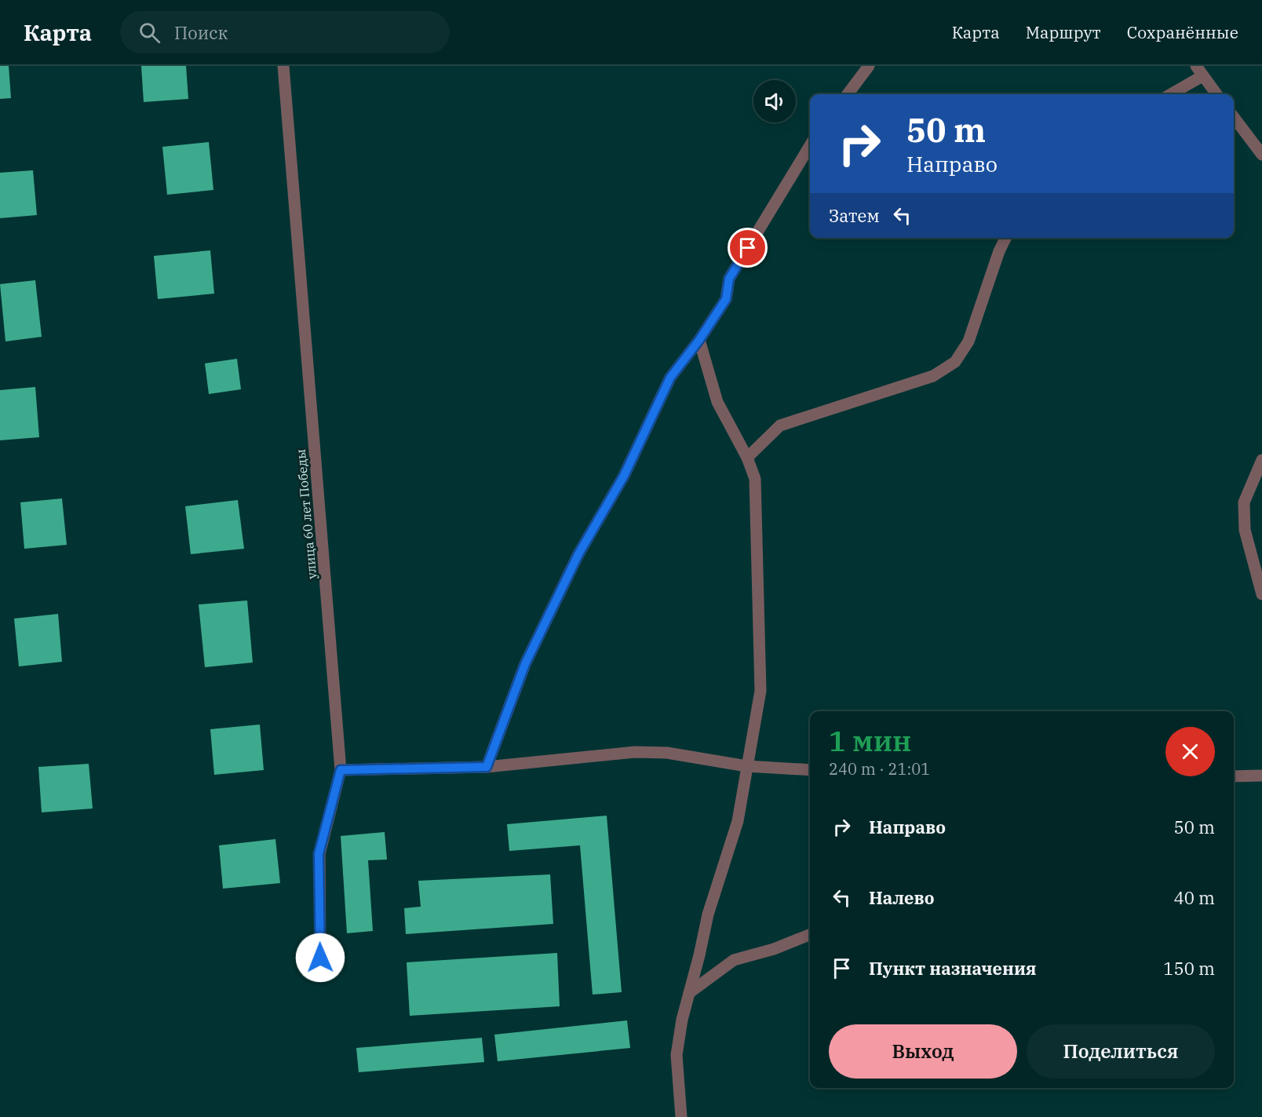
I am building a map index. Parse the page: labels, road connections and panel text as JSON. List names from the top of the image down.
{
  "streets": {
    "street": ["улица 60 лет Победы"]
  },
  "page": {
    "header": "Карта",
    "search": "Поиск",
    "nav": ["Карта", "Маршрут", "Сохранённые"],
    "turn": ["50 m", "Направо"],
    "then": "Затем",
    "heading": ["1 мин", "240 m · 21:01"],
    "list": [
      {
        "name": "Направо",
        "value": "50 m"
      },
      {
        "name": "Налево",
        "value": "40 m"
      },
      {
        "name": "Пункт назначения",
        "value": "150 m"
      }
    ],
    "buttons": ["Выход", "Поделиться"]
  }
}
